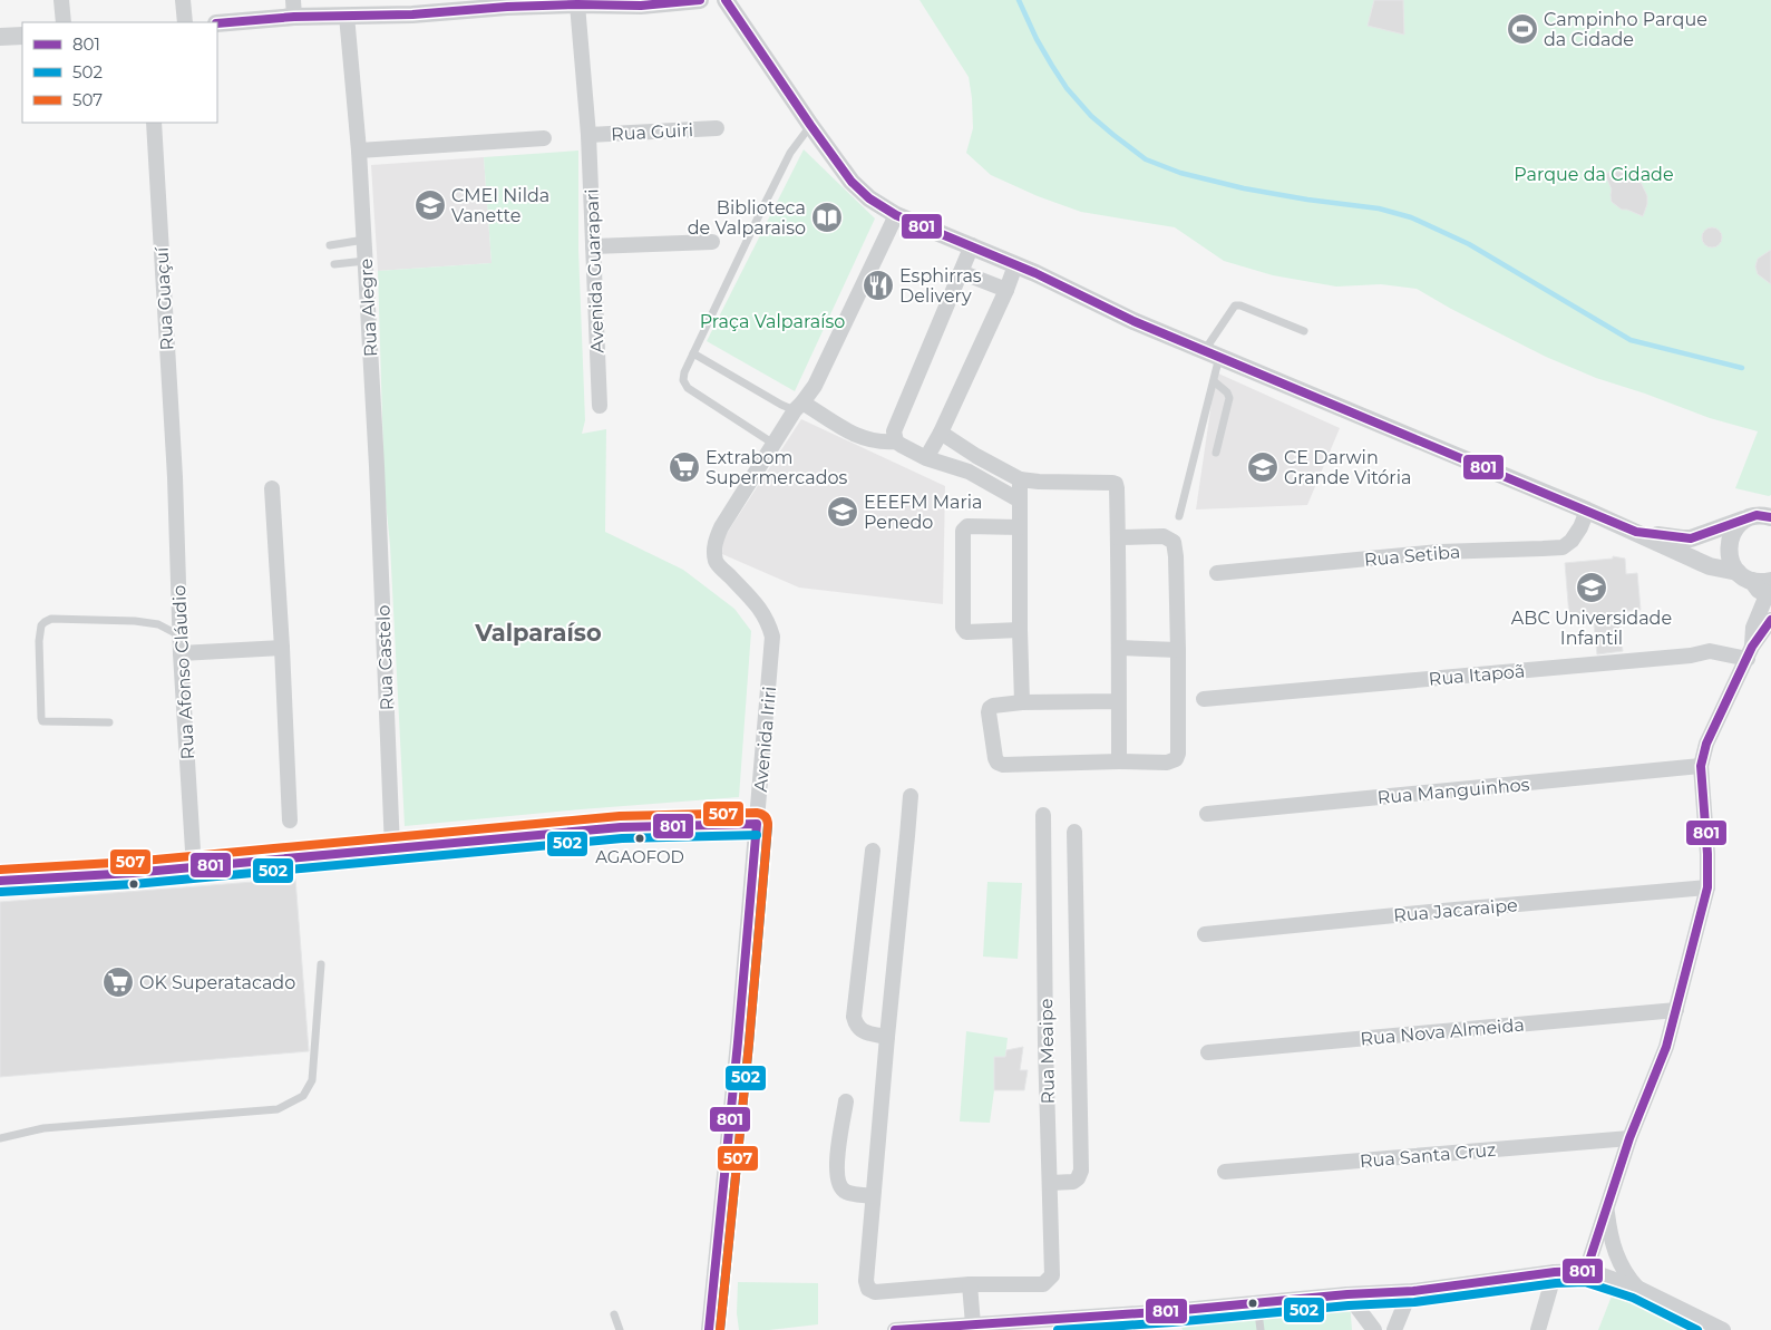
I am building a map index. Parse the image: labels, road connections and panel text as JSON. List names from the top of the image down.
{
  "streets": {
    "street": [
      "Rua Guiri",
      "Avenida Guarapari",
      "Rua Guaçuí",
      "Rua Alegre",
      "Rua Setiba",
      "Rua Castelo",
      "Rua Afonso Cláudio",
      "Rua Itapoã",
      "Avenida Iriri",
      "Rua Manguinhos",
      "Rua Jacaraipe",
      "Rua Nova Almeida",
      "Rua Meaipe",
      "Rua Santa Cruz"
    ]
  },
  "crossings": [
    ["Rua Guiri", "Avenida Guarapari"],
    ["Rua Guaçuí", "Rua Afonso Cláudio"],
    ["Rua Alegre", "Rua Castelo"]
  ],
  "districts": ["Valparaíso"],
  "parks": ["Parque da Cidade", "Praça Valparaíso"],
  "places": {
    "sports": ["Campinho Parque da Cidade"],
    "school or university": [
      "CMEI Nilda Vanette",
      "CE Darwin Grande Vitória",
      "EEEFM Maria Penedo",
      "ABC Universidade Infantil"
    ],
    "library": ["Biblioteca de Valparaiso"],
    "restaurant": ["Esphirras Delivery"],
    "supermarket": ["Extrabom Supermercados", "OK Superatacado"],
    "other": ["AGAOFOD"]
  },
  "lines": ["transit line 801", "transit line 507", "transit line 502"],
  "legend": ["801", "502", "507"]
}
